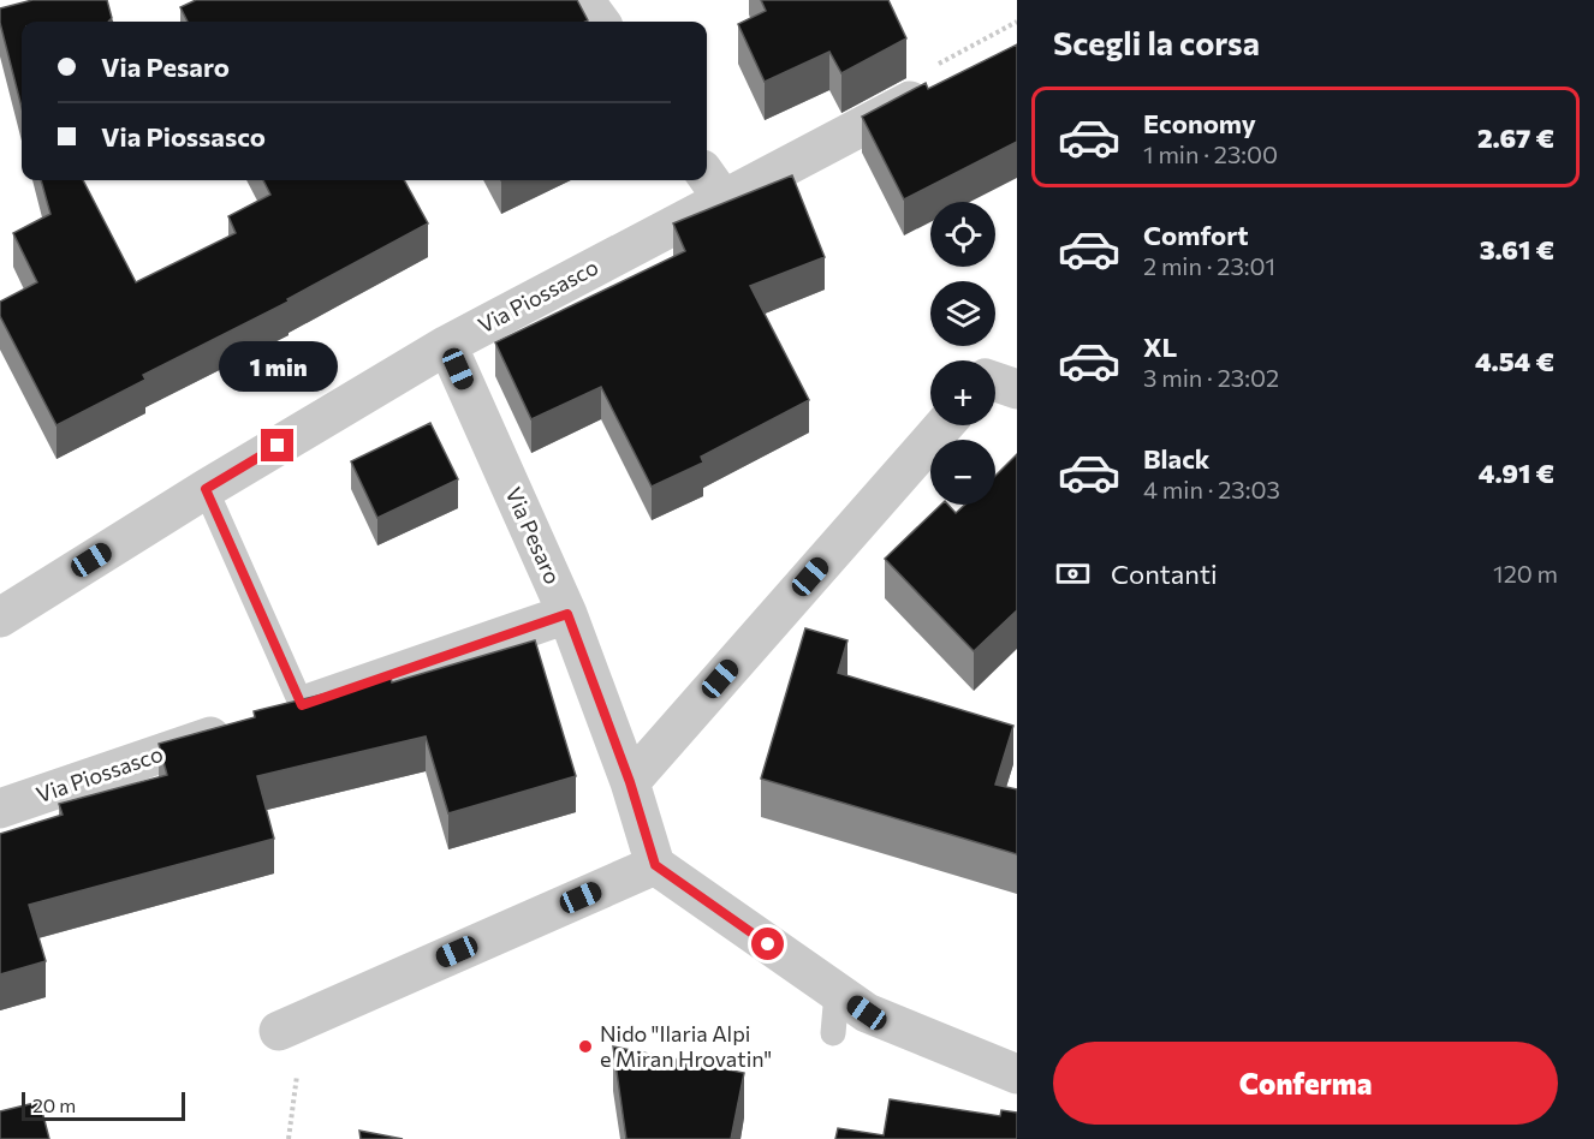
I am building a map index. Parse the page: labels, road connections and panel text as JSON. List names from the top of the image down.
{
  "streets": {
    "street": ["Via Piossasco", "Via Pesaro"]
  },
  "crossings": [
    ["Via Piossasco", "Via Pesaro"]
  ],
  "places": ["Nido \"Ilaria Alpi e Miran Hrovatin\""],
  "scale_bar": "20 m",
  "page": {
    "heading": "Scegli la corsa",
    "banner": ["Via Pesaro", "Via Piossasco"],
    "list": [
      {
        "name": "Economy",
        "note": "1 min · 23:00",
        "value": "2.67 €"
      },
      {
        "name": "Comfort",
        "note": "2 min · 23:01",
        "value": "3.61 €"
      },
      {
        "name": "XL",
        "note": "3 min · 23:02",
        "value": "4.54 €"
      },
      {
        "name": "Black",
        "note": "4 min · 23:03",
        "value": "4.91 €"
      }
    ],
    "map_buttons": ["+", "−"],
    "bubble": "1 min",
    "pay": ["Contanti", "120 m"],
    "buttons": "Conferma",
    "scale": "20 m"
  }
}
